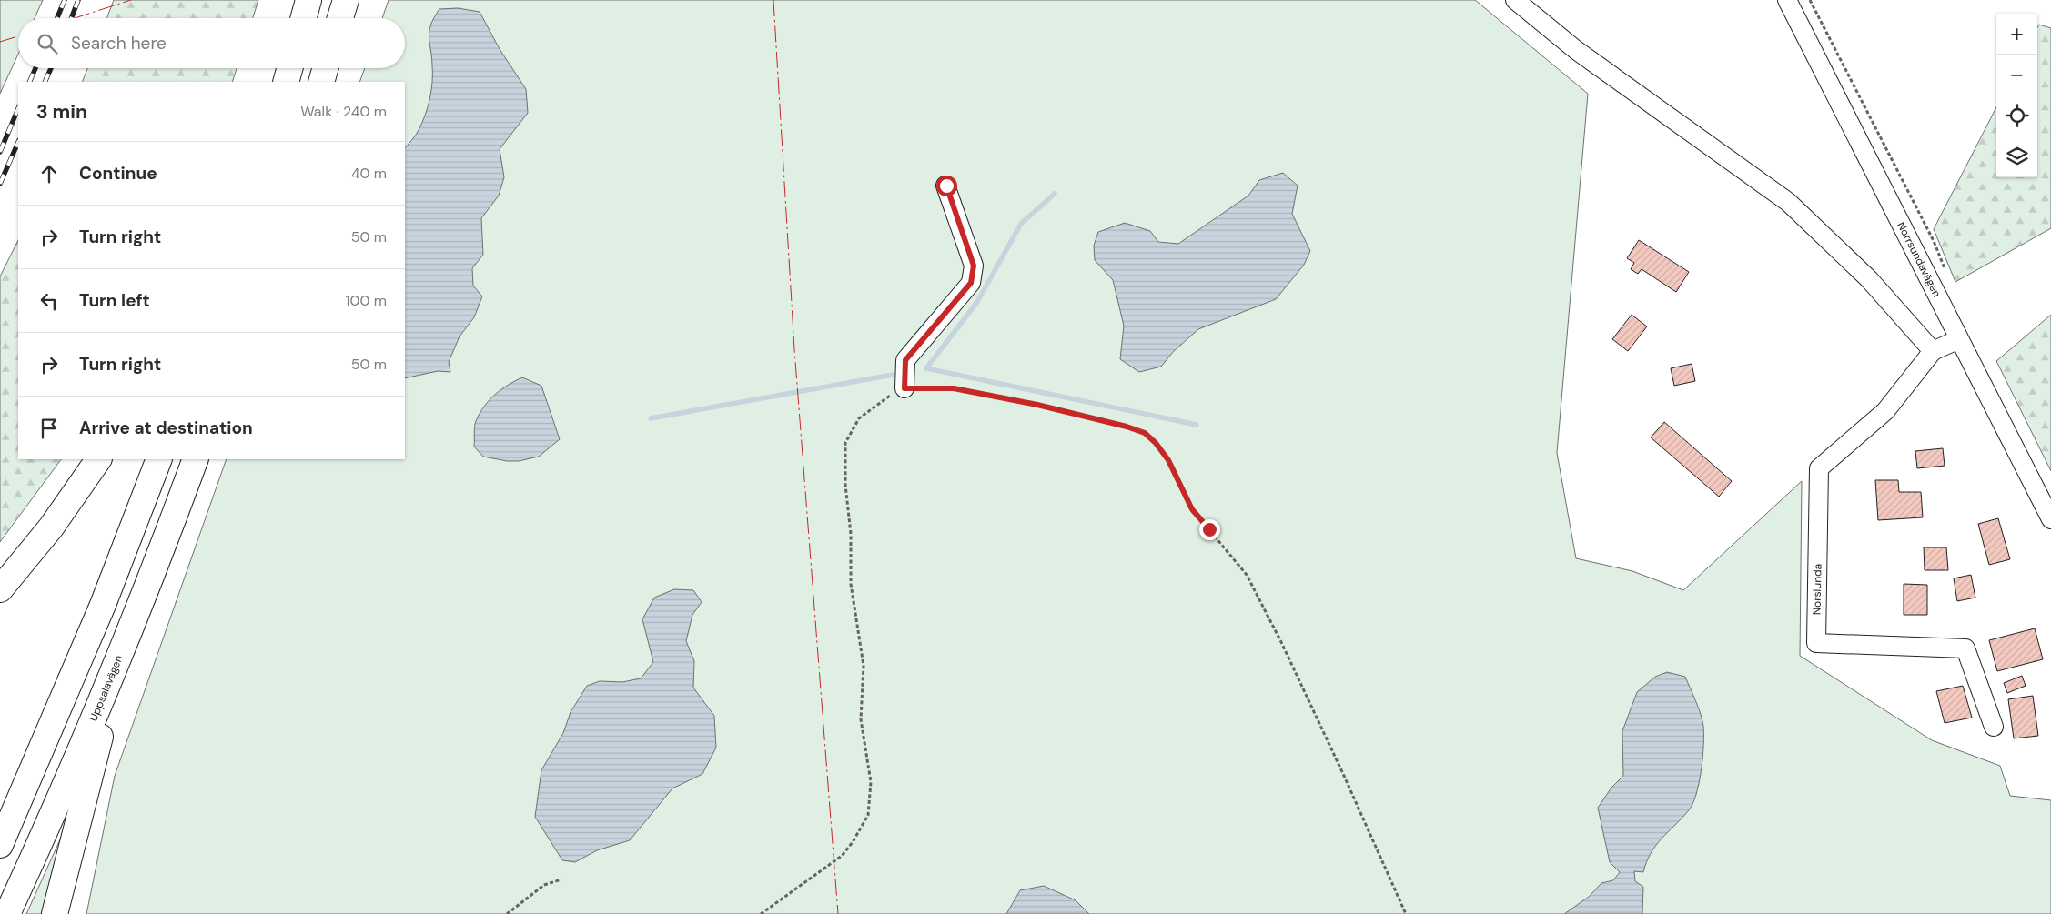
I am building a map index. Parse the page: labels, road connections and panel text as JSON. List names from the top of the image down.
{
  "streets": {
    "highway": ["Uppsalavägen"],
    "street": ["Norrsundavägen", "Norslunda"]
  },
  "page": {
    "map_buttons": ["+", "−"],
    "search": "Search here",
    "heading": ["3 min", "Walk · 240 m"],
    "list": [
      ["Continue", "40 m"],
      ["Turn right", "50 m"],
      ["Turn left", "100 m"],
      ["Turn right", "50 m"],
      "Arrive at destination"
    ]
  }
}
